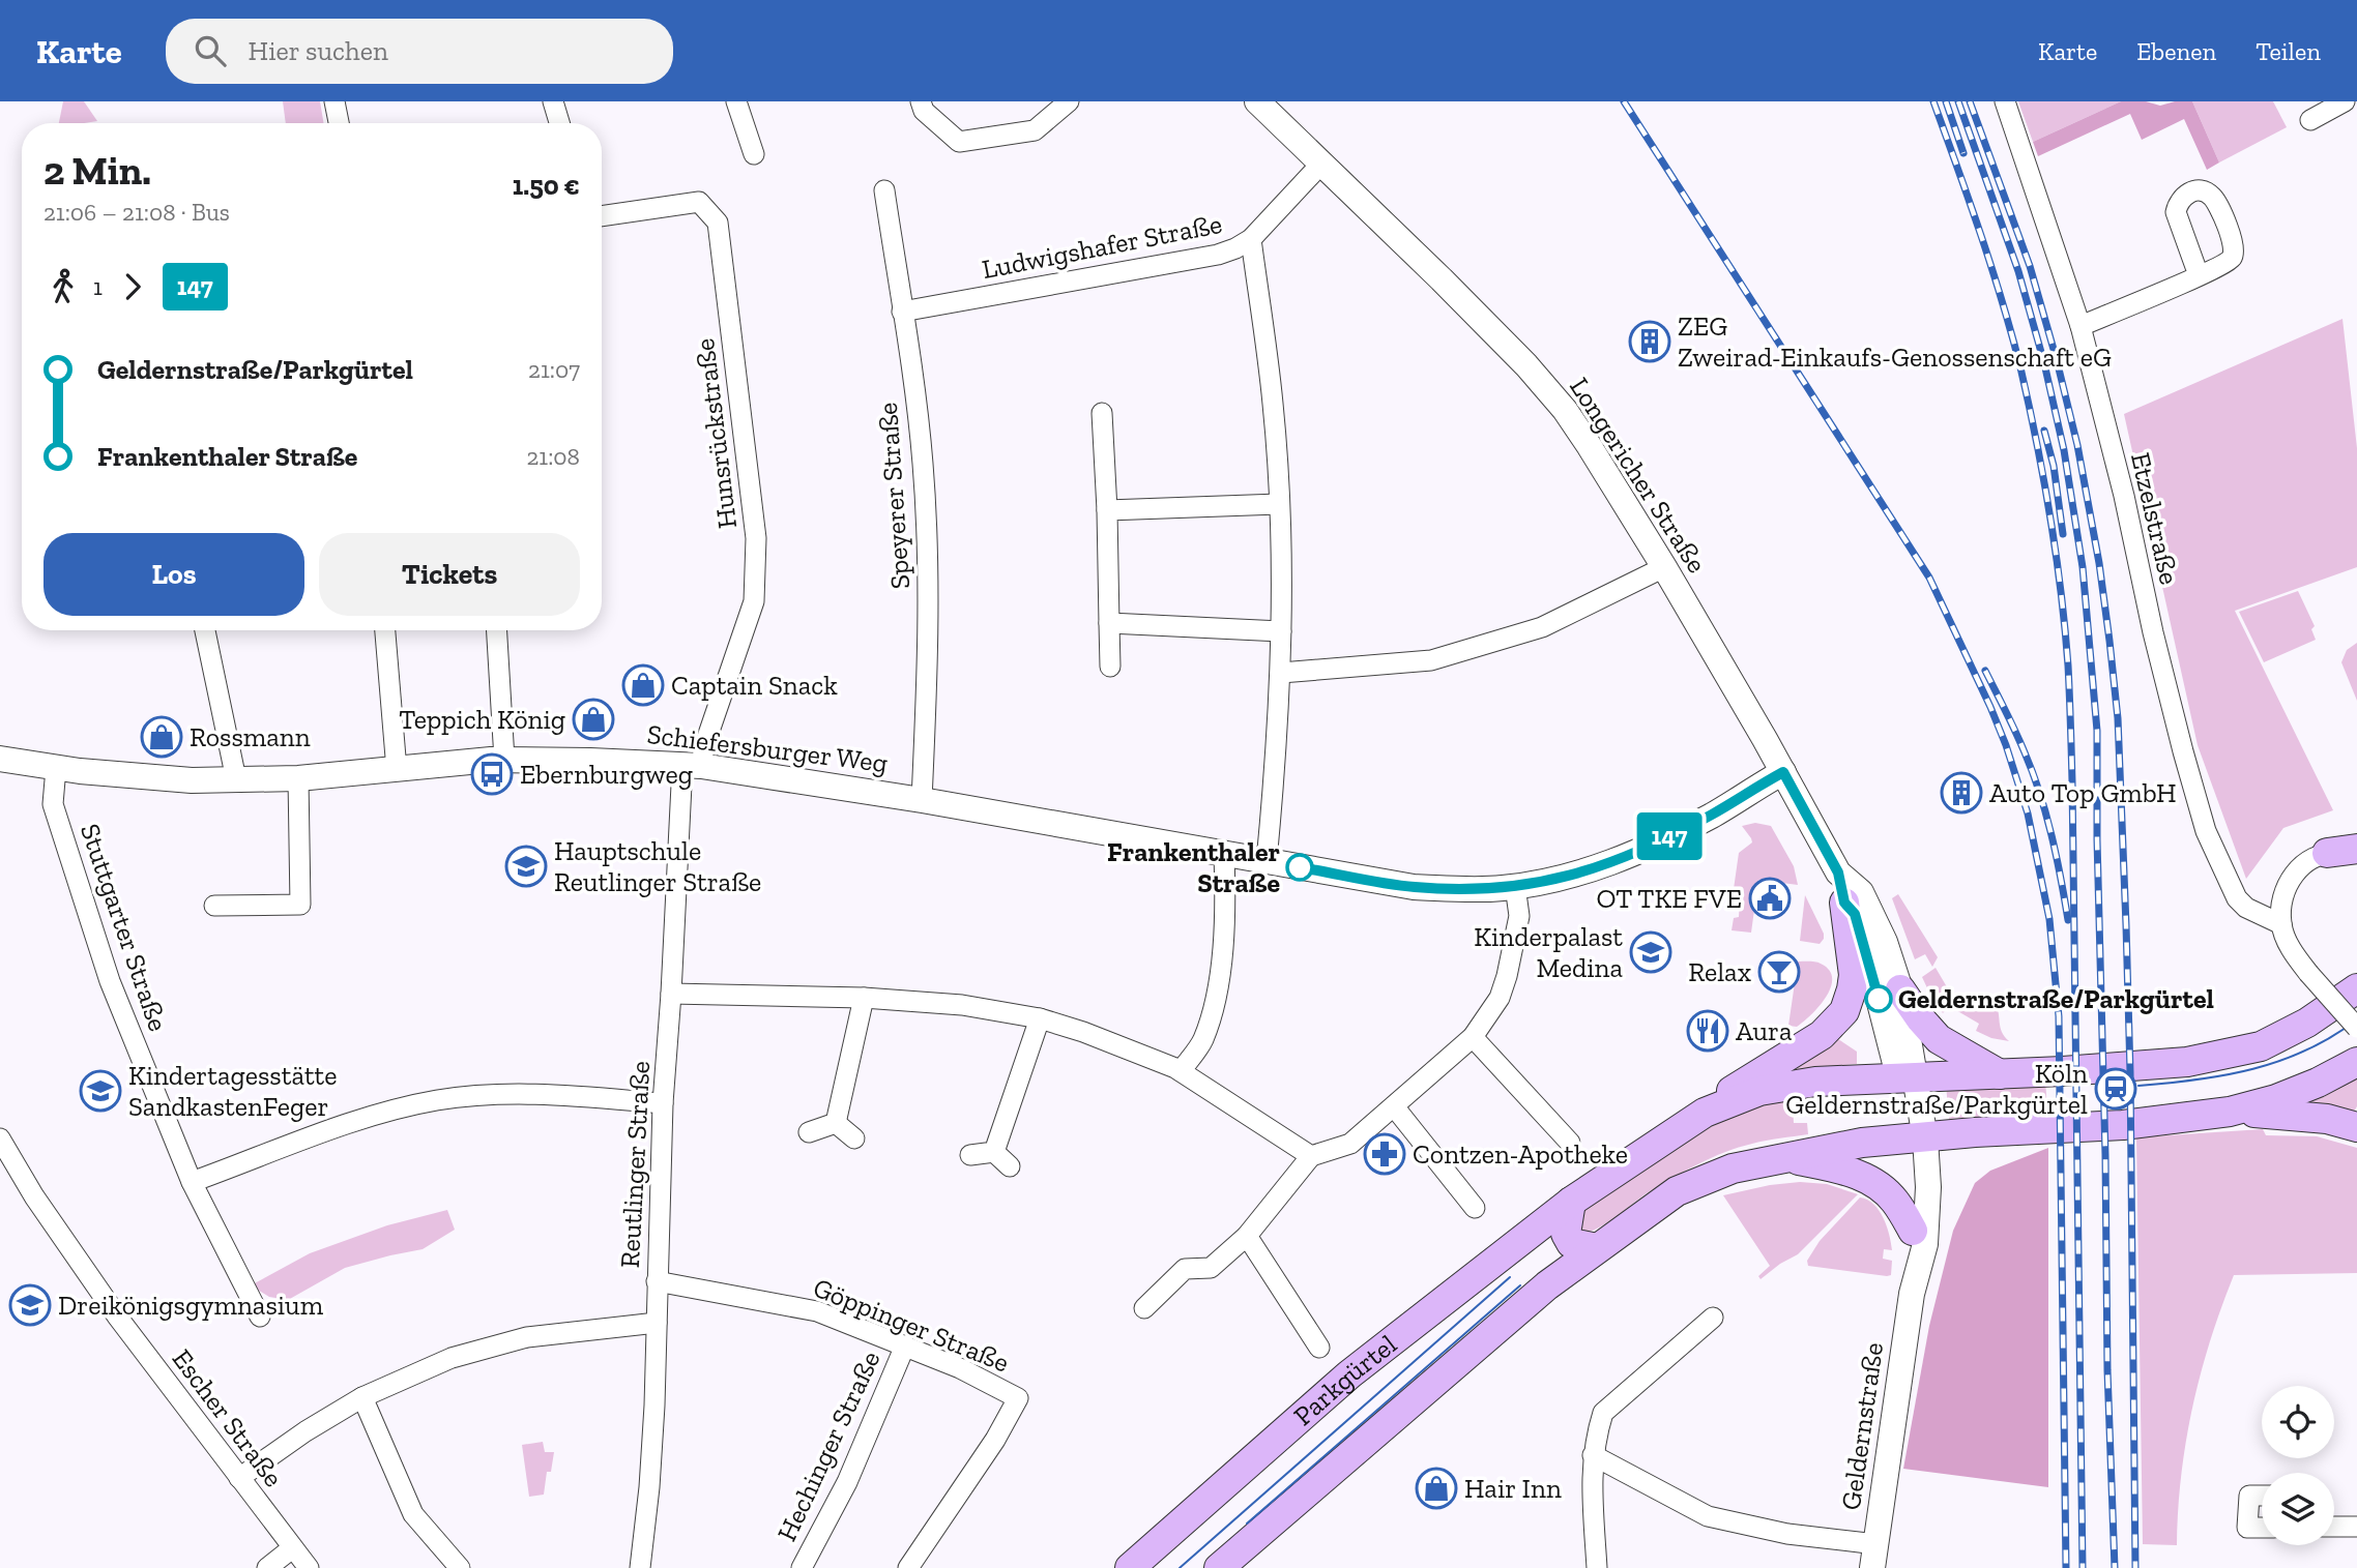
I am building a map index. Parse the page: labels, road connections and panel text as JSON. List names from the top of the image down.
{
  "streets": {
    "main road": ["Parkgürtel"],
    "street": [
      "Ludwigshafer Straße",
      "Hunsrückstraße",
      "Longericher Straße",
      "Speyerer Straße",
      "Etzelstraße",
      "Schiefersburger Weg",
      "Stuttgarter Straße",
      "Reutlinger Straße",
      "Göppinger Straße",
      "Escher Straße",
      "Geldernstraße",
      "Hechinger Straße"
    ]
  },
  "crossings": [
    ["Ludwigshafer Straße", "Longericher Straße"],
    ["Ludwigshafer Straße", "Speyerer Straße"],
    ["Hunsrückstraße", "Schiefersburger Weg"],
    ["Hunsrückstraße", "Reutlinger Straße"],
    ["Longericher Straße", "Schiefersburger Weg"],
    ["Longericher Straße", "Parkgürtel"],
    ["Longericher Straße", "Geldernstraße"],
    ["Speyerer Straße", "Schiefersburger Weg"],
    ["Schiefersburger Weg", "Stuttgarter Straße"],
    ["Schiefersburger Weg", "Reutlinger Straße"],
    ["Reutlinger Straße", "Göppinger Straße"],
    ["Göppinger Straße", "Hechinger Straße"],
    ["Parkgürtel", "Geldernstraße"]
  ],
  "places": {
    "building": ["ZEG Zweirad-Einkaufs-Genossenschaft eG", "Auto Top GmbH"],
    "shop": [
      "Captain Snack",
      "Teppich König",
      "Rossmann",
      "Hair Inn"
    ],
    "bus stop": ["Ebernburgweg"],
    "school or university": [
      "Hauptschule Reutlinger Straße",
      "Kinderpalast Medina",
      "Kindertagesstätte SandkastenFeger",
      "Dreikönigsgymnasium"
    ],
    "other": ["Frankenthaler Straße", "Geldernstraße/Parkgürtel"],
    "public building": ["OT TKE FVE"],
    "bar": ["Relax"],
    "restaurant": ["Aura"],
    "station": ["Köln Geldernstraße/Parkgürtel"],
    "pharmacy": ["Contzen-Apotheke"]
  },
  "lines": ["bus line 147"],
  "page": {
    "header": "Karte",
    "search": "Hier suchen",
    "nav": ["Karte", "Ebenen", "Teilen"],
    "on_map": "147",
    "heading": ["2 Min.", "21:06 – 21:08 · Bus", "1.50 €"],
    "legs": ["1", "147"],
    "list": [
      {
        "name": "Geldernstraße/Parkgürtel",
        "value": "21:07"
      },
      {
        "name": "Frankenthaler Straße",
        "value": "21:08"
      }
    ],
    "buttons": ["Los", "Tickets"]
  }
}
